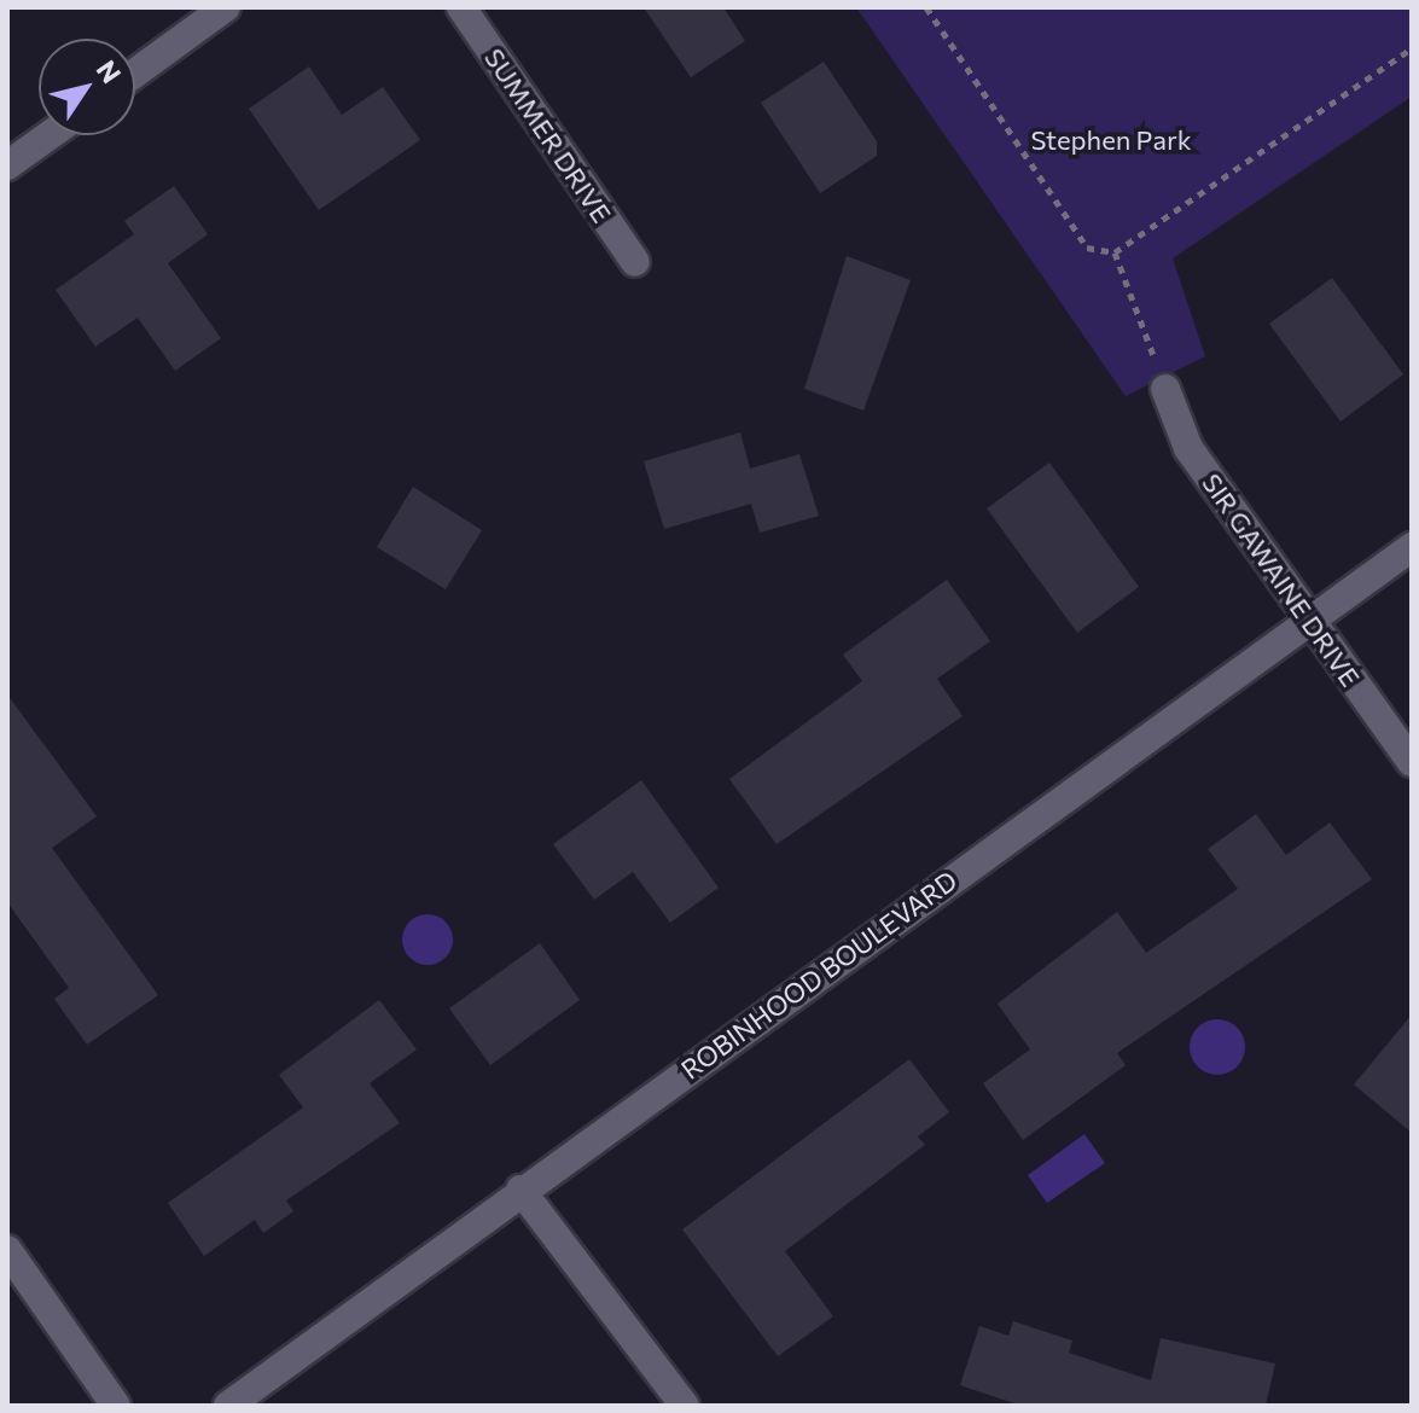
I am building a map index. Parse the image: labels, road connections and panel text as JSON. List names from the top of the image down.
{
  "streets": {
    "street": ["SUMMER DRIVE", "SIR GAWAINE DRIVE", "ROBINHOOD BOULEVARD"]
  },
  "crossings": [
    ["SIR GAWAINE DRIVE", "ROBINHOOD BOULEVARD"]
  ],
  "parks": ["Stephen Park"],
  "north": "top right"
}
